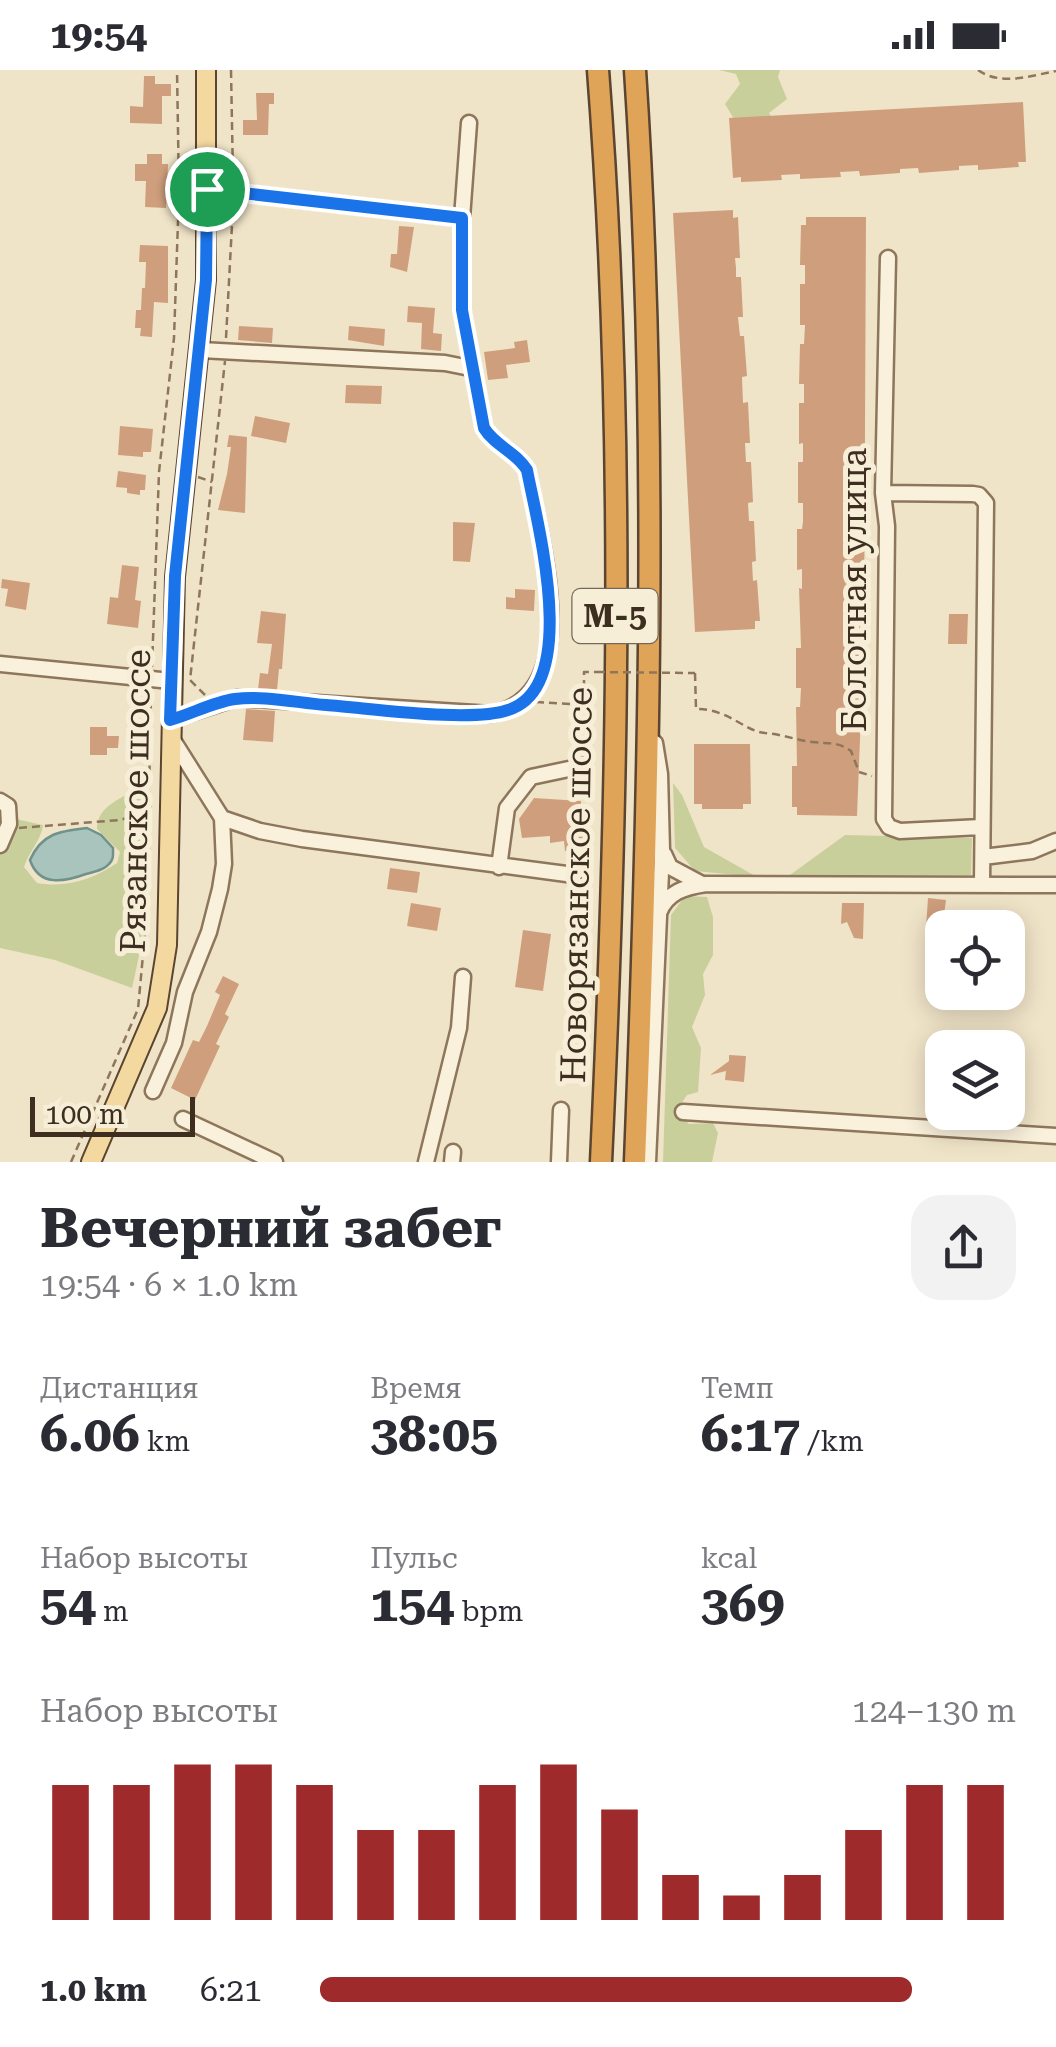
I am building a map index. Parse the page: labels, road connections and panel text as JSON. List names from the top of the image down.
{
  "streets": {
    "highway": ["М-5", "Новорязанское шоссе"],
    "main road": ["Рязанское шоссе"],
    "street": ["Болотная улица"]
  },
  "scale_bar": "100 m",
  "page": {
    "status": "19:54",
    "scale": "100 m",
    "heading": ["Вечерний забег", "19:54 · 6 × 1.0 km"],
    "stats": [
      ["Дистанция", "6.06 km"],
      ["Время", "38:05"],
      ["Темп", "6:17 /km"],
      ["Набор высоты", "54 m"],
      ["Пульс", "154 bpm"],
      ["kcal", "369"]
    ],
    "chart": ["Набор высоты", "124–130 m"],
    "list": [
      {
        "name": "1.0 km",
        "note": "6:21"
      }
    ]
  }
}
